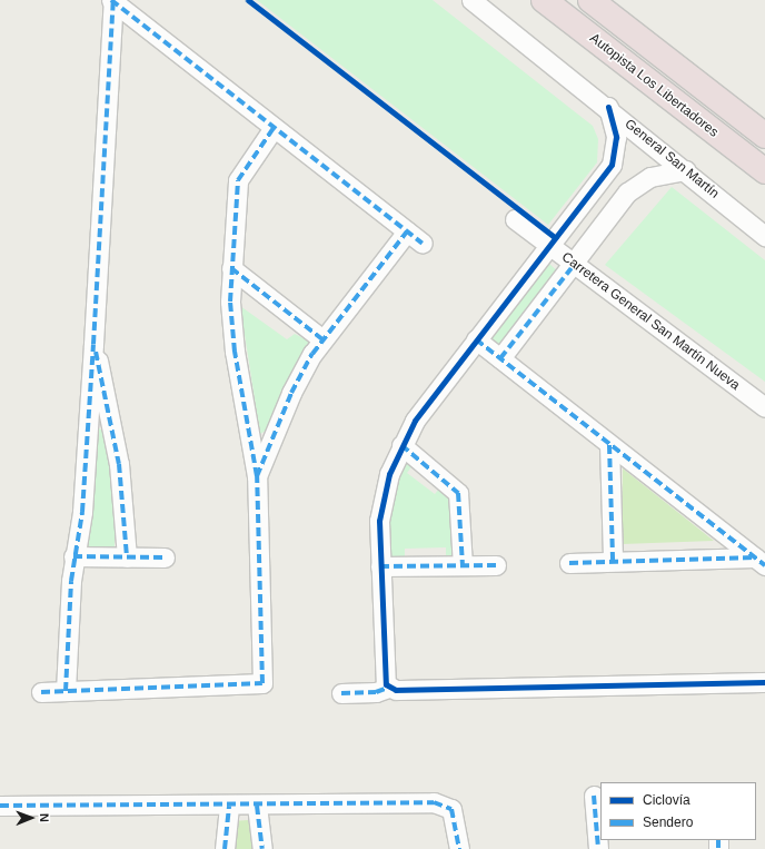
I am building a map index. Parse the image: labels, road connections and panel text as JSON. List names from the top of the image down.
{
  "streets": {
    "highway": ["Autopista Los Libertadores"],
    "street": ["General San Martín", "Carretera General San Martín Nueva"]
  },
  "legend": ["Ciclovía", "Sendero"],
  "north": "right"
}
